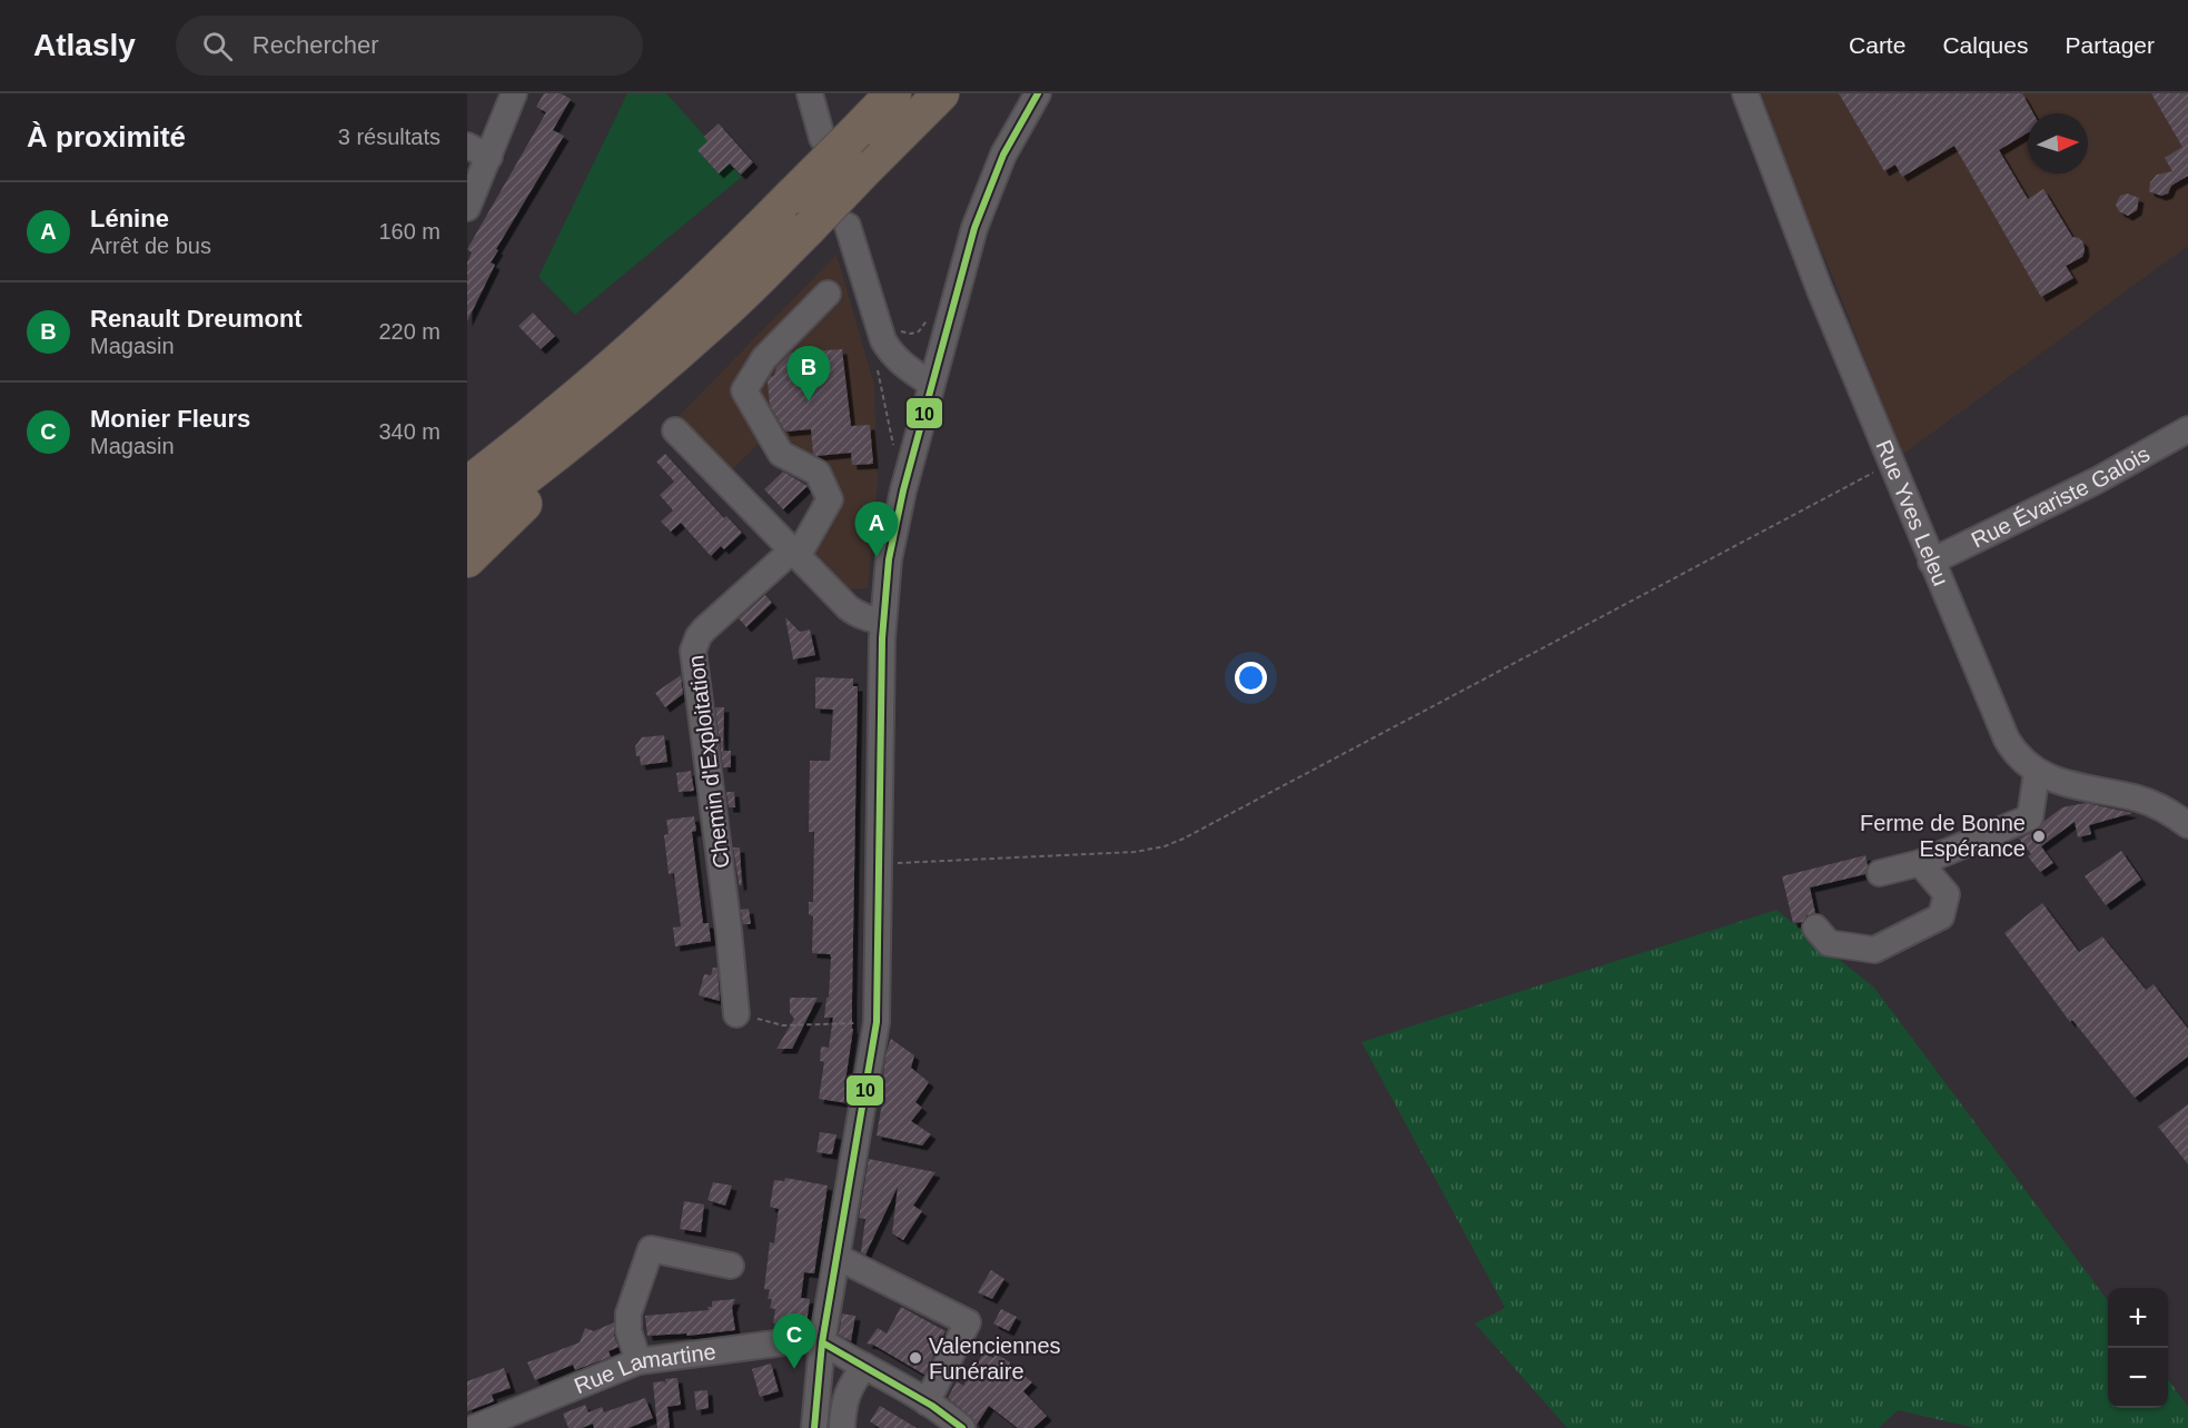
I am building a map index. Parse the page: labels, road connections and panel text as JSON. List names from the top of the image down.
{
  "streets": {
    "street": [
      "Rue Évariste Galois",
      "Rue Yves Leleu",
      "Chemin d'Exploitation",
      "Rue Lamartine"
    ]
  },
  "crossings": [
    ["Rue Évariste Galois", "Rue Yves Leleu"]
  ],
  "places": ["Ferme de Bonne Espérance", "Valenciennes Funéraire"],
  "lines": ["transit line 10"],
  "north": "right",
  "page": {
    "header": "Atlasly",
    "search": "Rechercher",
    "nav": ["Carte", "Calques", "Partager"],
    "heading": ["À proximité", "3 résultats"],
    "list": [
      {
        "mark": "A",
        "name": "Lénine",
        "note": "Arrêt de bus",
        "value": "160 m"
      },
      {
        "mark": "B",
        "name": "Renault Dreumont",
        "note": "Magasin",
        "value": "220 m"
      },
      {
        "mark": "C",
        "name": "Monier Fleurs",
        "note": "Magasin",
        "value": "340 m"
      }
    ],
    "pins": ["B", "A", "C"],
    "map_buttons": ["+", "−"]
  }
}
